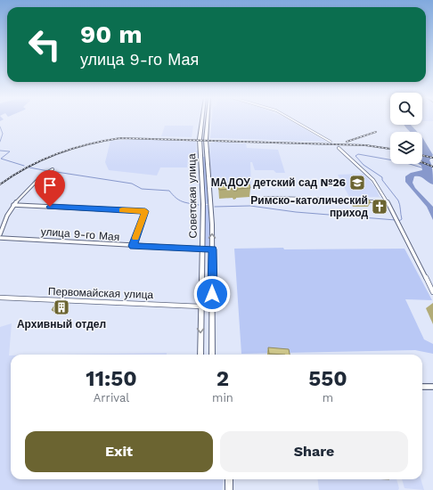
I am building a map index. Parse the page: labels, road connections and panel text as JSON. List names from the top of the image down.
{
  "streets": {
    "main road": ["Советская улица"],
    "street": ["улица 9-го Мая", "Первомайская улица"]
  },
  "crossings": [
    ["Советская улица", "улица 9-го Мая"],
    ["Советская улица", "Первомайская улица"]
  ],
  "places": {
    "school or university": ["МАДОУ детский сад №26"],
    "church": ["Римско-католический приход"],
    "building": ["Архивный отдел"]
  },
  "page": {
    "turn": ["90 m", "улица 9-го Мая"],
    "eta": [
      "11:50",
      "Arrival",
      "2",
      "min",
      "550",
      "m"
    ],
    "buttons": ["Exit", "Share"]
  }
}
